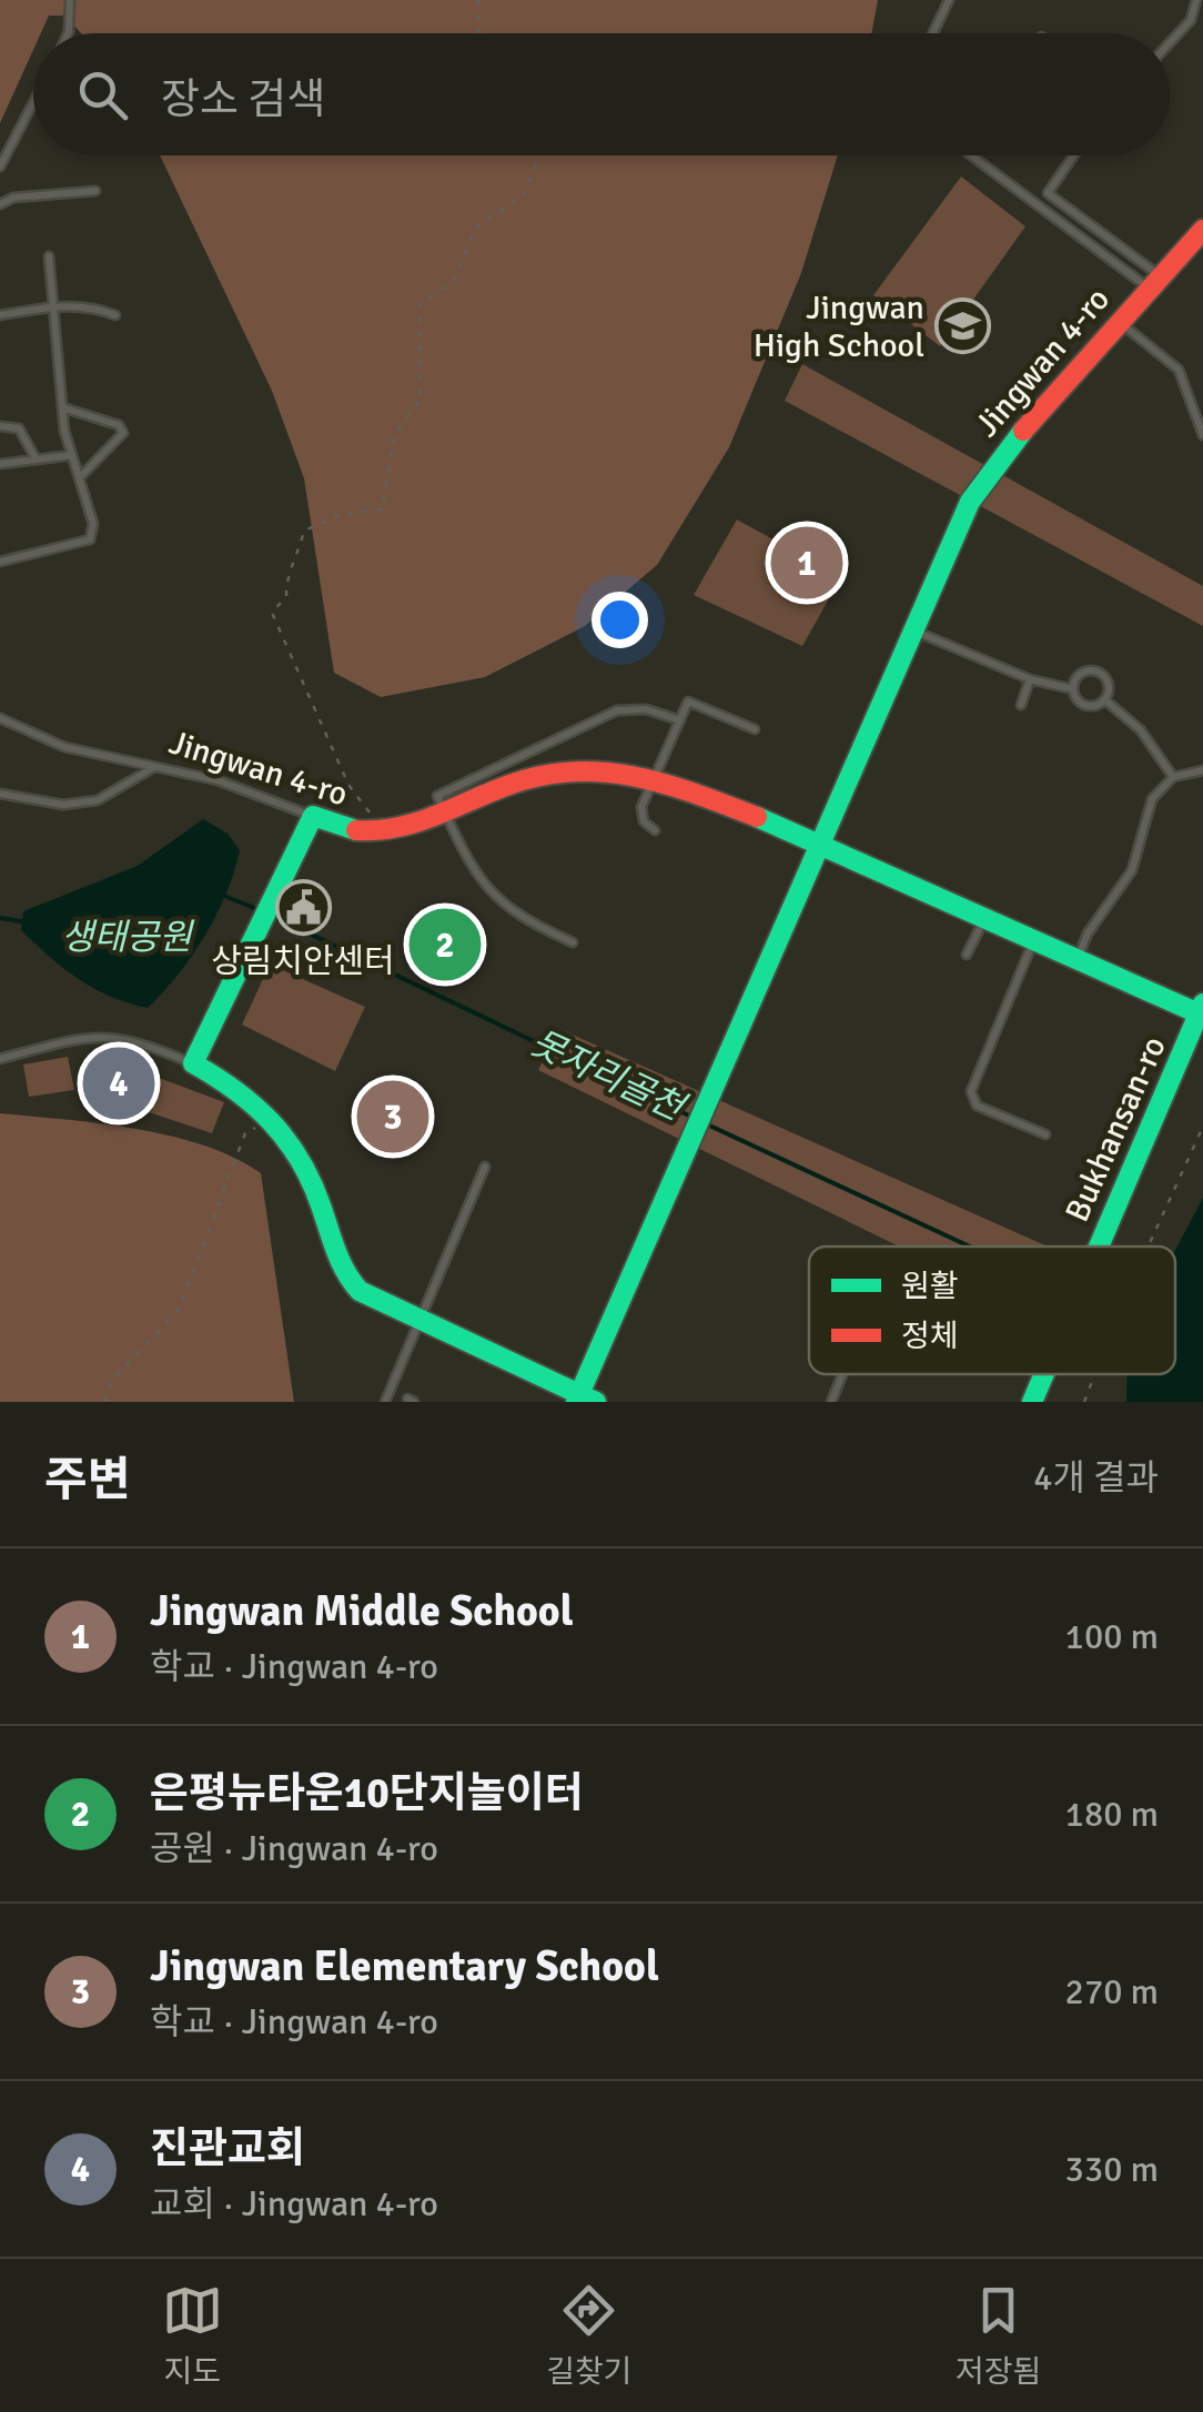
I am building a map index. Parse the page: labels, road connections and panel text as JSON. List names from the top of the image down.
{
  "streets": {
    "street": ["Jingwan 4-ro", "Bukhansan-ro"]
  },
  "water": ["생태공원", "못자리골천"],
  "places": {
    "school or university": ["Jingwan High School"],
    "public building": ["상림치안센터"]
  },
  "legend": ["원활", "정체"],
  "page": {
    "search": "장소 검색",
    "pins": [
      "1",
      "2",
      "4",
      "3"
    ],
    "heading": ["주변", "4개 결과"],
    "list": [
      {
        "mark": "1",
        "name": "Jingwan Middle School",
        "note": "학교 · Jingwan 4-ro",
        "value": "100 m"
      },
      {
        "mark": "2",
        "name": "은평뉴타운10단지놀이터",
        "note": "공원 · Jingwan 4-ro",
        "value": "180 m"
      },
      {
        "mark": "3",
        "name": "Jingwan Elementary School",
        "note": "학교 · Jingwan 4-ro",
        "value": "270 m"
      },
      {
        "mark": "4",
        "name": "진관교회",
        "note": "교회 · Jingwan 4-ro",
        "value": "330 m"
      }
    ],
    "nav": ["지도", "길찾기", "저장됨"]
  }
}
